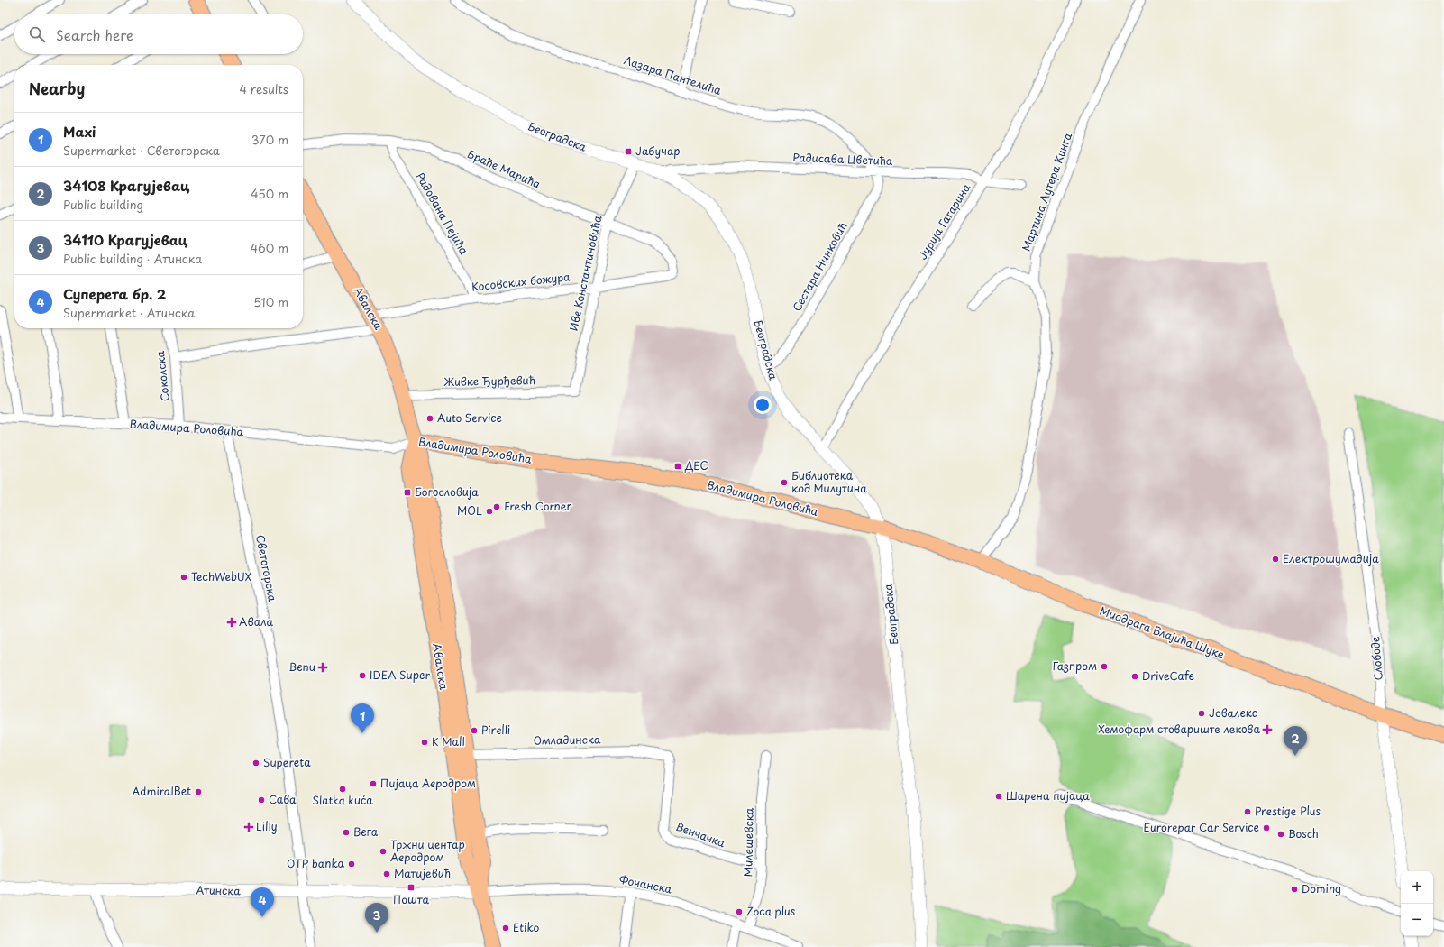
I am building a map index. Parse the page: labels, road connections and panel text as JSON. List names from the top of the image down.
{
  "streets": {
    "main road": ["Авалска", "Владимира Роловића", "Миодрага Влајића Шуке"],
    "street": [
      "Лазара Пантелића",
      "Београдска",
      "Радисава Цветића",
      "Браће Марића",
      "Мартина Лутера Кинга",
      "Радована Пејића",
      "Јурија Гагарина",
      "Сестара Нинковић",
      "Иве Константиновића",
      "Косовских божура",
      "Соколска",
      "Живке Ђурђевић",
      "Светогорска",
      "Слободе",
      "Омладинска",
      "Венчачка",
      "Милешевска",
      "Фочанска",
      "Атинска"
    ]
  },
  "crossings": [
    ["Лазара Пантелића", "Радисава Цветића"],
    ["Лазара Пантелића", "Сестара Нинковић"],
    ["Београдска", "Радисава Цветића"],
    ["Београдска", "Јурија Гагарина"],
    ["Београдска", "Сестара Нинковић"],
    ["Београдска", "Иве Константиновића"],
    ["Београдска", "Владимира Роловића"],
    ["Београдска", "Миодрага Влајића Шуке"],
    ["Радисава Цветића", "Јурија Гагарина"],
    ["Радисава Цветића", "Сестара Нинковић"],
    ["Браће Марића", "Радована Пејића"],
    ["Браће Марића", "Иве Константиновића"],
    ["Браће Марића", "Косовских божура"],
    ["Мартина Лутера Кинга", "Миодрага Влајића Шуке"],
    ["Радована Пејића", "Косовских божура"],
    ["Иве Константиновића", "Косовских божура"],
    ["Иве Константиновића", "Живке Ђурђевић"],
    ["Косовских божура", "Авалска"],
    ["Авалска", "Живке Ђурђевић"],
    ["Авалска", "Владимира Роловића"],
    ["Авалска", "Омладинска"],
    ["Авалска", "Фочанска"],
    ["Авалска", "Атинска"],
    ["Соколска", "Владимира Роловића"],
    ["Владимира Роловића", "Светогорска"],
    ["Владимира Роловића", "Миодрага Влајића Шуке"],
    ["Светогорска", "Атинска"],
    ["Миодрага Влајића Шуке", "Слободе"],
    ["Омладинска", "Венчачка"],
    ["Венчачка", "Милешевска"],
    ["Милешевска", "Фочанска"],
    ["Фочанска", "Атинска"]
  ],
  "places": {
    "transit": [
      "Јабучар",
      "ДЕС",
      "Богословија",
      "Пошта"
    ],
    "other": [
      "Auto Service",
      "Библиотека код Милутина",
      "Fresh Corner",
      "MOL",
      "Електрошумадија",
      "TechWebUX",
      "Газпром",
      "IDEA Super",
      "DriveCafe",
      "Јовалекс",
      "Pirelli",
      "K Mall",
      "Supereta",
      "Пијаца Аеродром",
      "Slatka kuća",
      "AdmiralBet",
      "Шарена пијаца",
      "Сава",
      "Prestige Plus",
      "Eurorepar Car Service",
      "Вега",
      "Bosch",
      "Тржни центар Аеродром",
      "OTP banka",
      "Матијевић",
      "Doming",
      "Zoca plus",
      "Etiko"
    ],
    "health": [
      "Авала",
      "Benu",
      "Хемофарм стовариште лекова",
      "Lilly"
    ]
  },
  "page": {
    "search": "Search here",
    "heading": ["Nearby", "4 results"],
    "list": [
      {
        "mark": "1",
        "name": "Maxi",
        "note": "Supermarket · Светогорска",
        "value": "370 m"
      },
      {
        "mark": "2",
        "name": "34108 Крагујевац",
        "note": "Public building",
        "value": "450 m"
      },
      {
        "mark": "3",
        "name": "34110 Крагујевац",
        "note": "Public building · Атинска",
        "value": "460 m"
      },
      {
        "mark": "4",
        "name": "Суперета бр. 2",
        "note": "Supermarket · Атинска",
        "value": "510 m"
      }
    ],
    "pins": [
      "1",
      "2",
      "4",
      "3"
    ],
    "map_buttons": ["+", "−"]
  }
}
